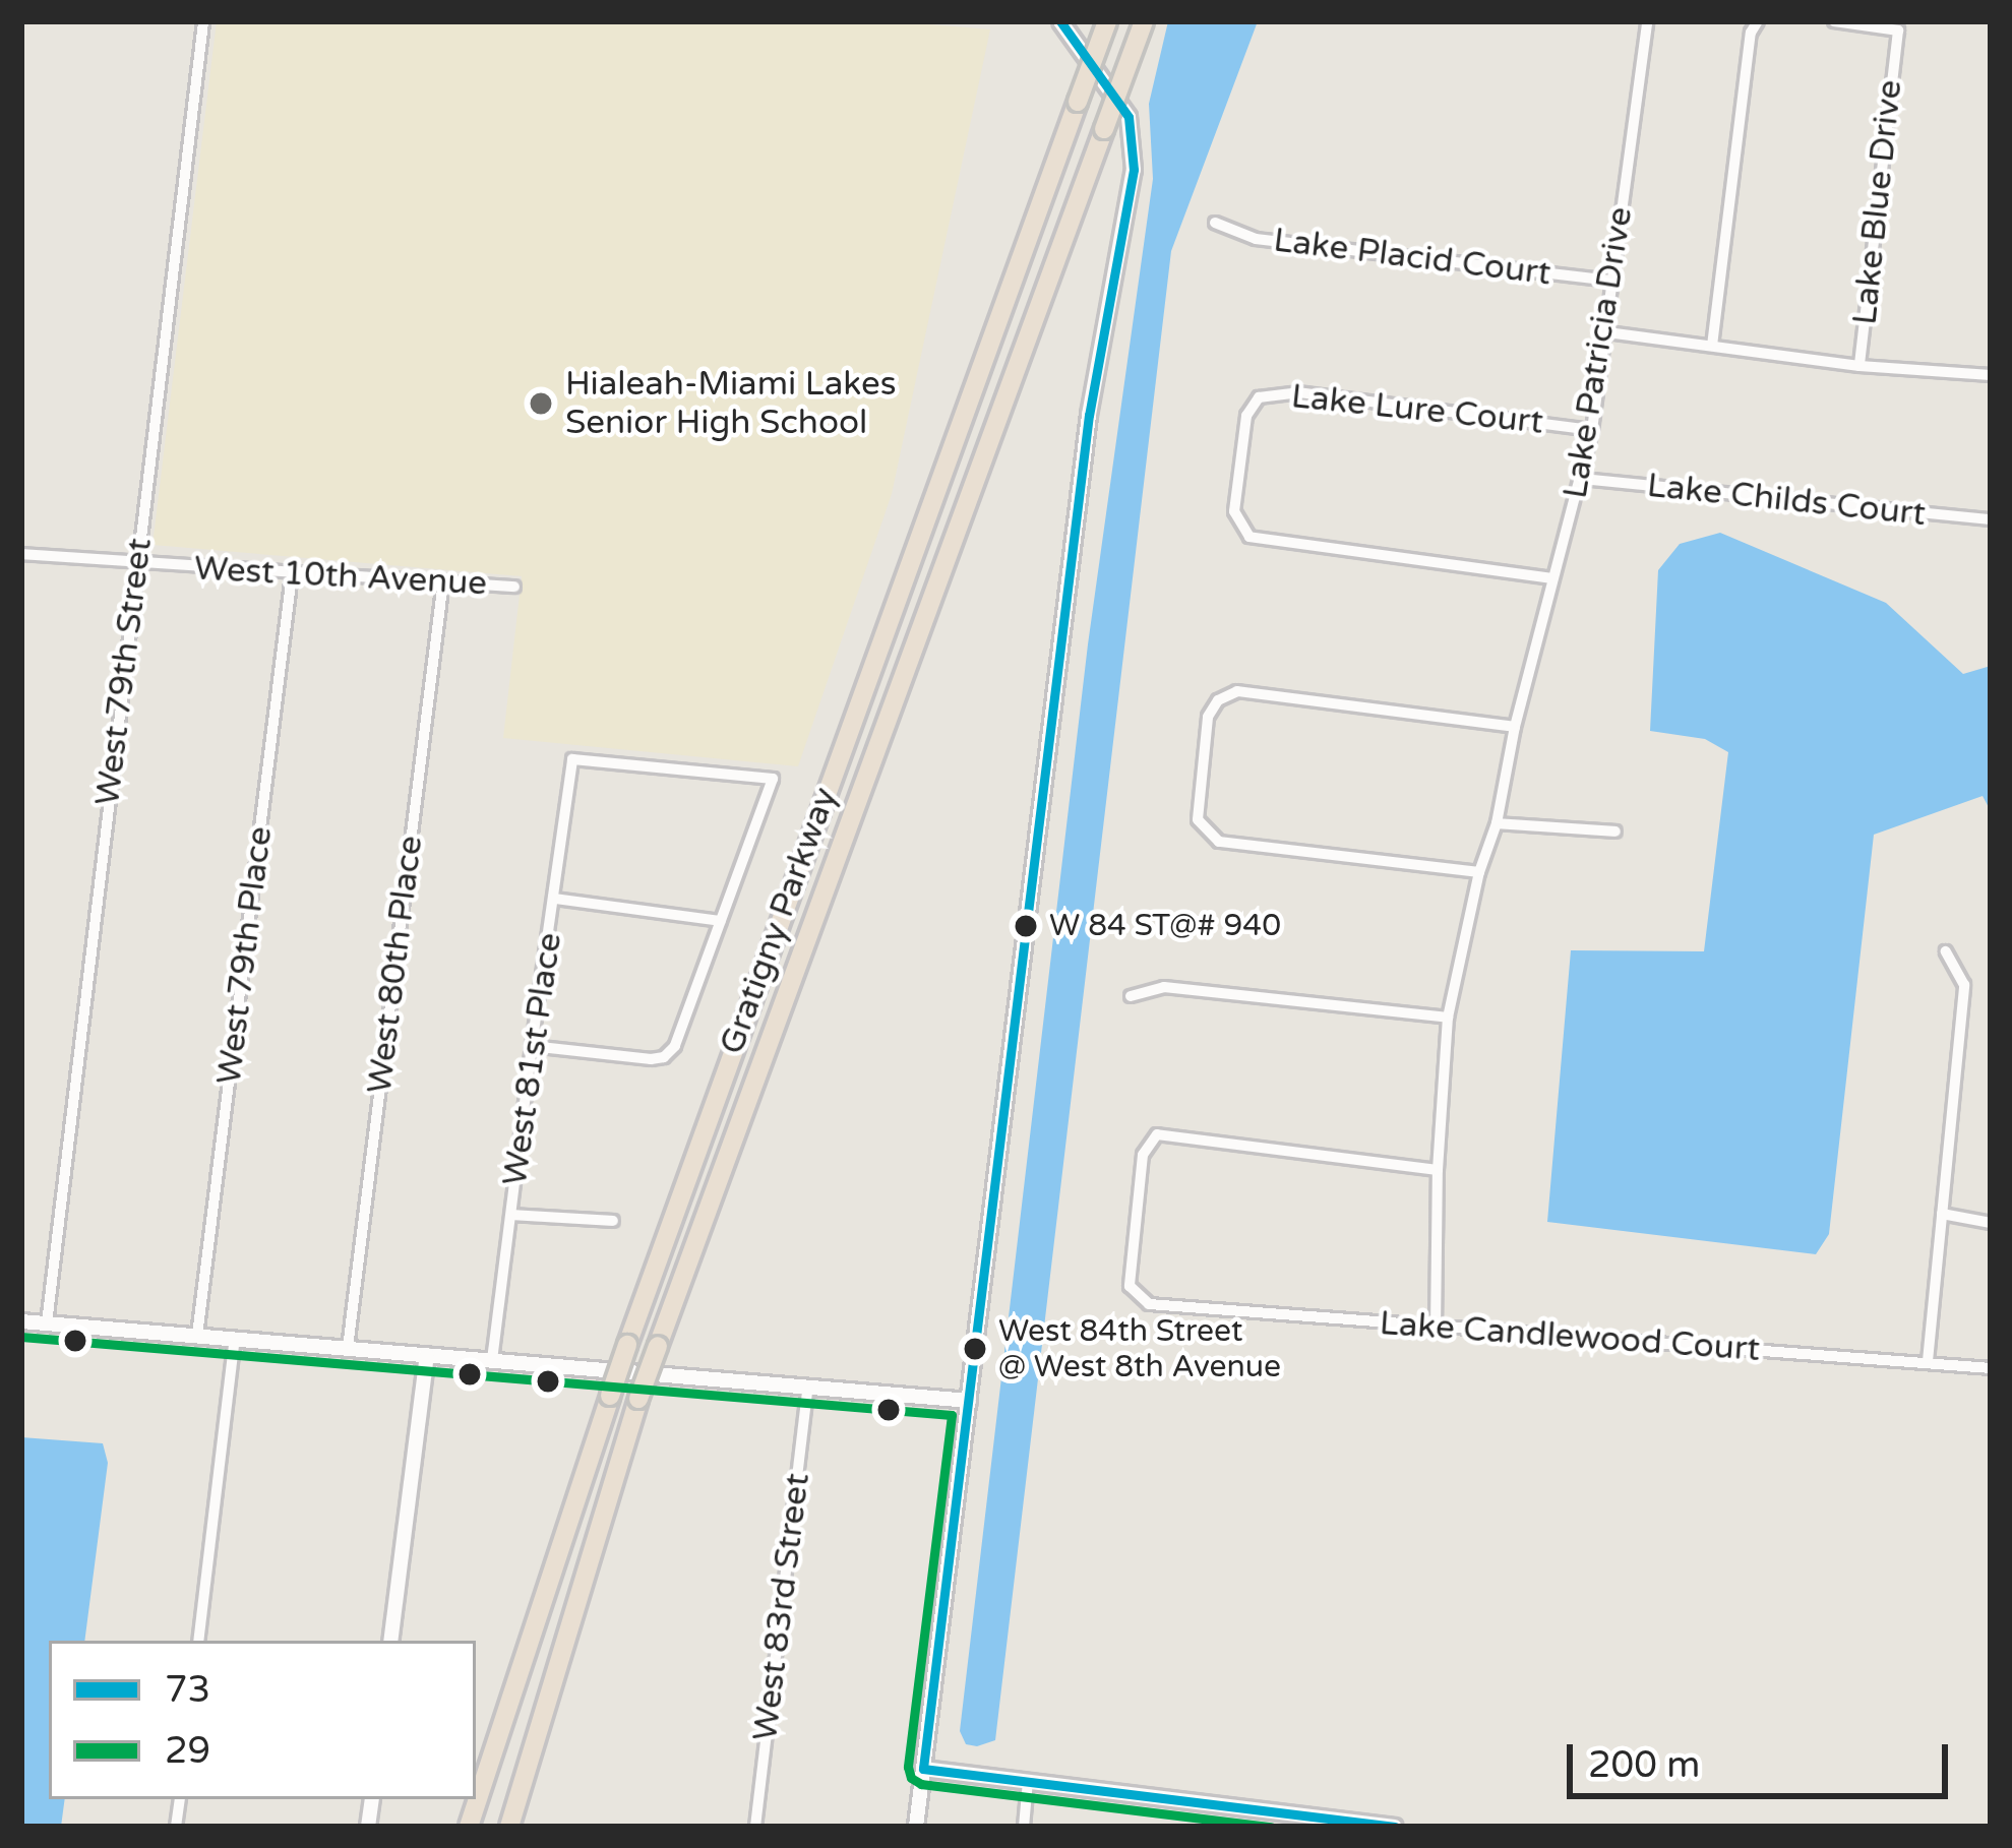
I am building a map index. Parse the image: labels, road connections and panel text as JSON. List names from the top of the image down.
{
  "streets": {
    "highway": ["Gratigny Parkway"],
    "street": [
      "Lake Blue Drive",
      "Lake Placid Court",
      "Lake Patricia Drive",
      "Lake Lure Court",
      "Lake Childs Court",
      "West 10th Avenue",
      "West 79th Street",
      "West 79th Place",
      "West 80th Place",
      "West 81st Place",
      "Lake Candlewood Court",
      "West 83rd Street"
    ]
  },
  "crossings": [
    ["Lake Placid Court", "Lake Patricia Drive"],
    ["Lake Patricia Drive", "Lake Lure Court"],
    ["Lake Patricia Drive", "Lake Childs Court"],
    ["Lake Patricia Drive", "Lake Candlewood Court"],
    ["West 10th Avenue", "West 79th Street"],
    ["West 10th Avenue", "West 79th Place"],
    ["West 10th Avenue", "West 80th Place"]
  ],
  "places": ["Hialeah-Miami Lakes Senior High School", "W 84 ST@# 940", "West 84th Street @ West 8th Avenue"],
  "lines": ["transit line 73", "transit line 29"],
  "legend": ["73", "29"],
  "scale_bar": "200 m"
}
